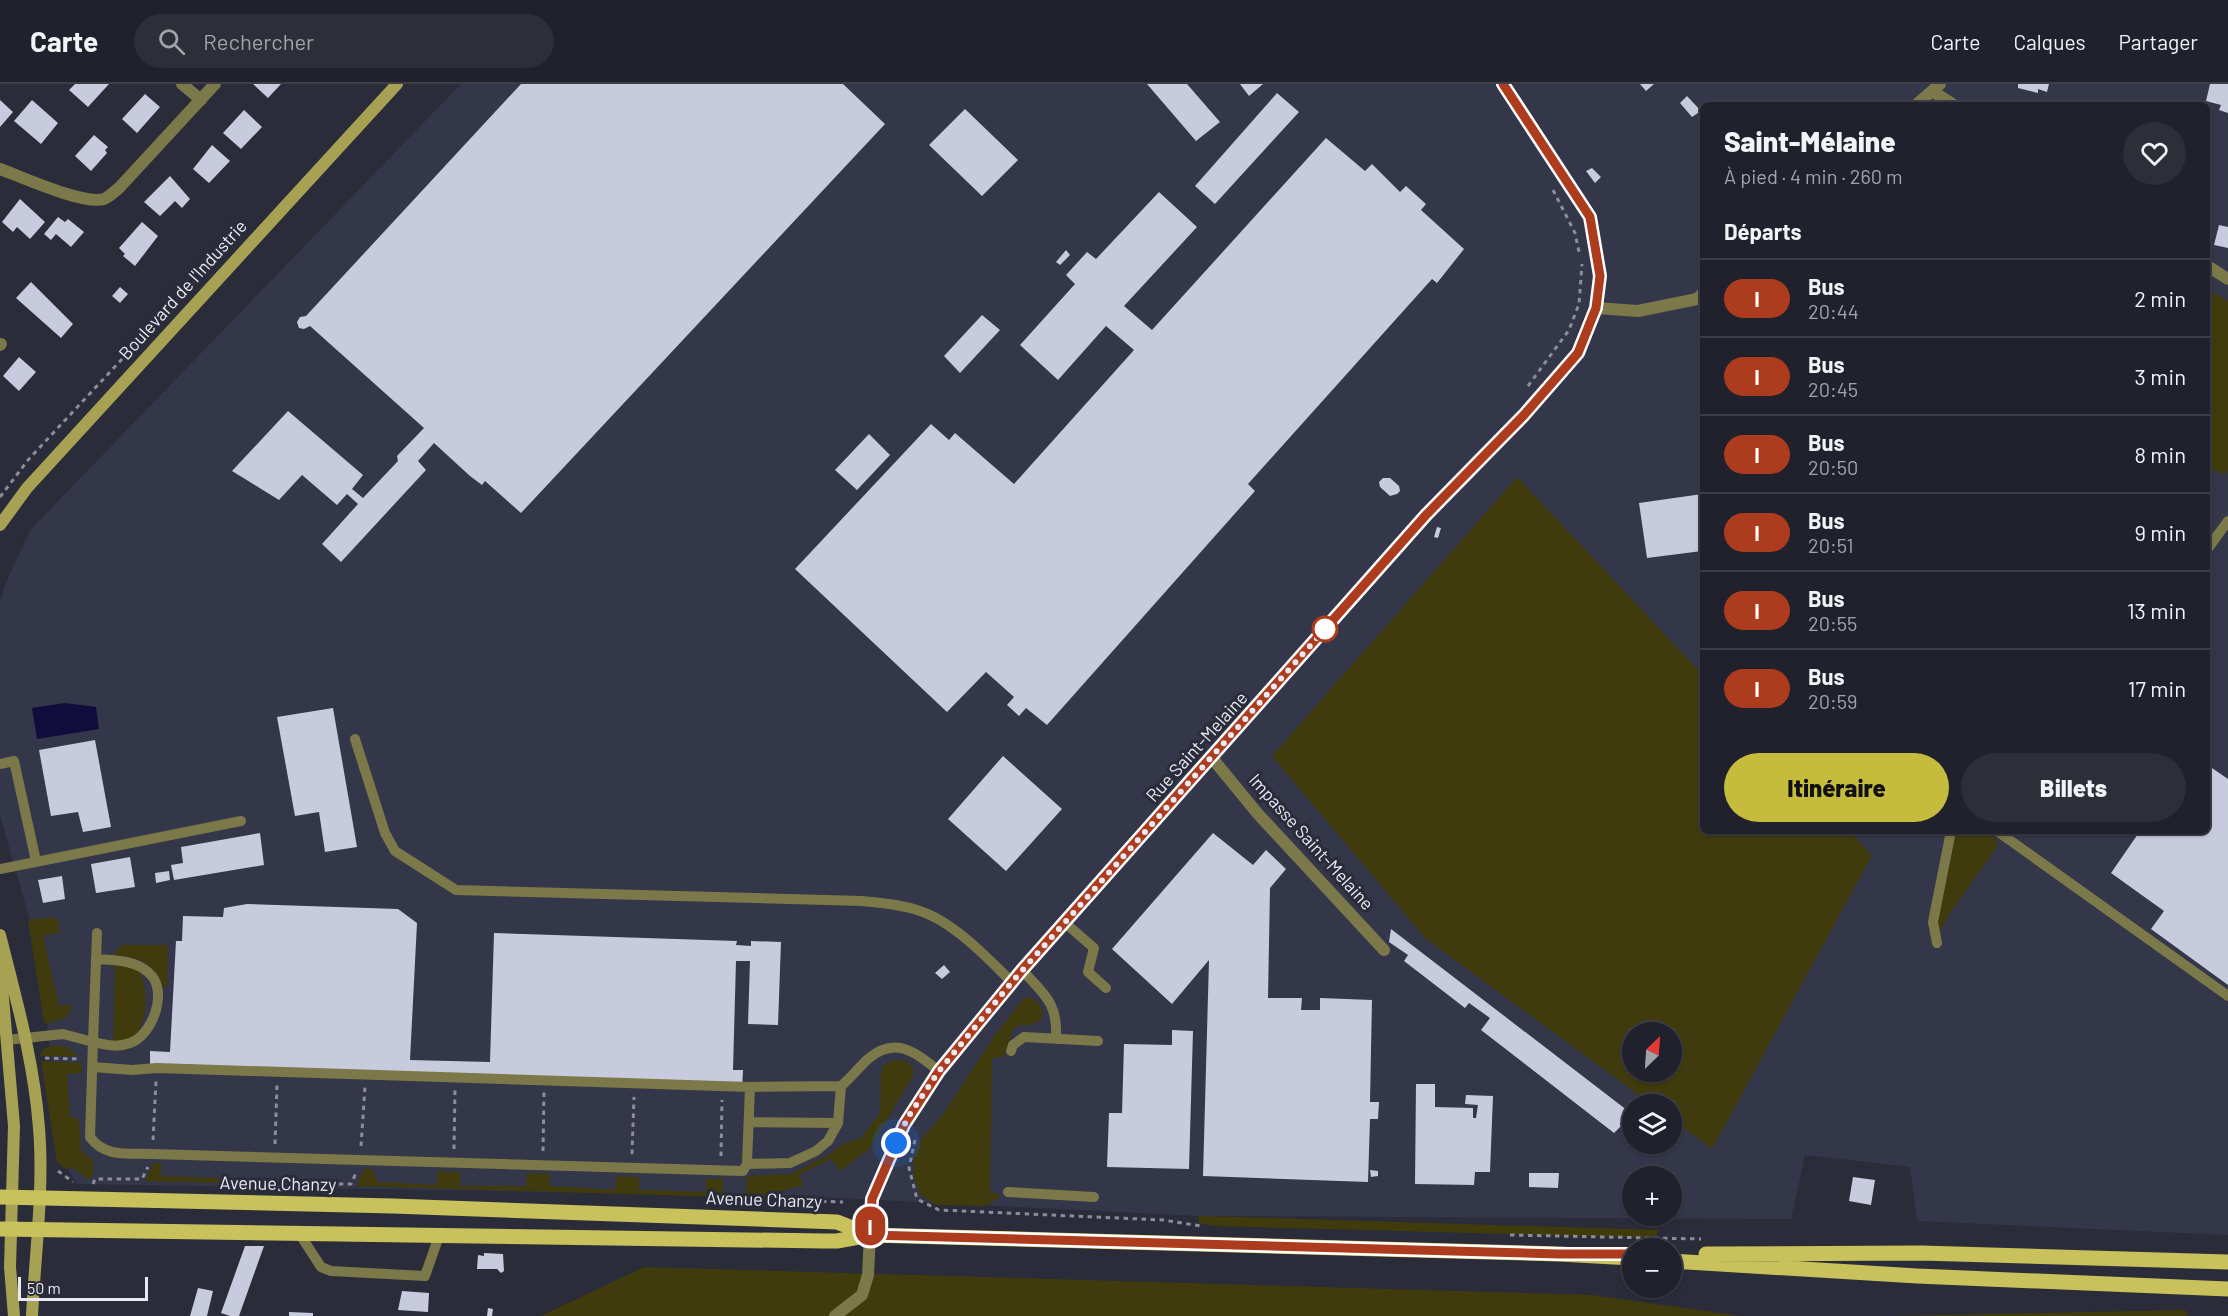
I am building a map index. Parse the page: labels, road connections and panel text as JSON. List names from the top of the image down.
{
  "streets": {
    "main road": ["Boulevard de l'Industrie", "Rue Saint-Melaine", "Avenue Chanzy"],
    "street": ["Impasse Saint-Melaine"]
  },
  "crossings": [
    ["Rue Saint-Melaine", "Impasse Saint-Melaine"],
    ["Rue Saint-Melaine", "Avenue Chanzy"]
  ],
  "lines": ["bus line I"],
  "scale_bar": "50 m",
  "north": "top right",
  "page": {
    "header": "Carte",
    "search": "Rechercher",
    "nav": ["Carte", "Calques", "Partager"],
    "on_map": "I",
    "heading": [
      ["Saint-Mélaine", "À pied · 4 min · 260 m"],
      "Départs"
    ],
    "list": [
      {
        "mark": "I",
        "name": "Bus",
        "note": "20:44",
        "value": "2 min"
      },
      {
        "mark": "I",
        "name": "Bus",
        "note": "20:45",
        "value": "3 min"
      },
      {
        "mark": "I",
        "name": "Bus",
        "note": "20:50",
        "value": "8 min"
      },
      {
        "mark": "I",
        "name": "Bus",
        "note": "20:51",
        "value": "9 min"
      },
      {
        "mark": "I",
        "name": "Bus",
        "note": "20:55",
        "value": "13 min"
      },
      {
        "mark": "I",
        "name": "Bus",
        "note": "20:59",
        "value": "17 min"
      }
    ],
    "buttons": ["Itinéraire", "Billets"],
    "map_buttons": ["+", "−"],
    "scale": "50 m"
  }
}
